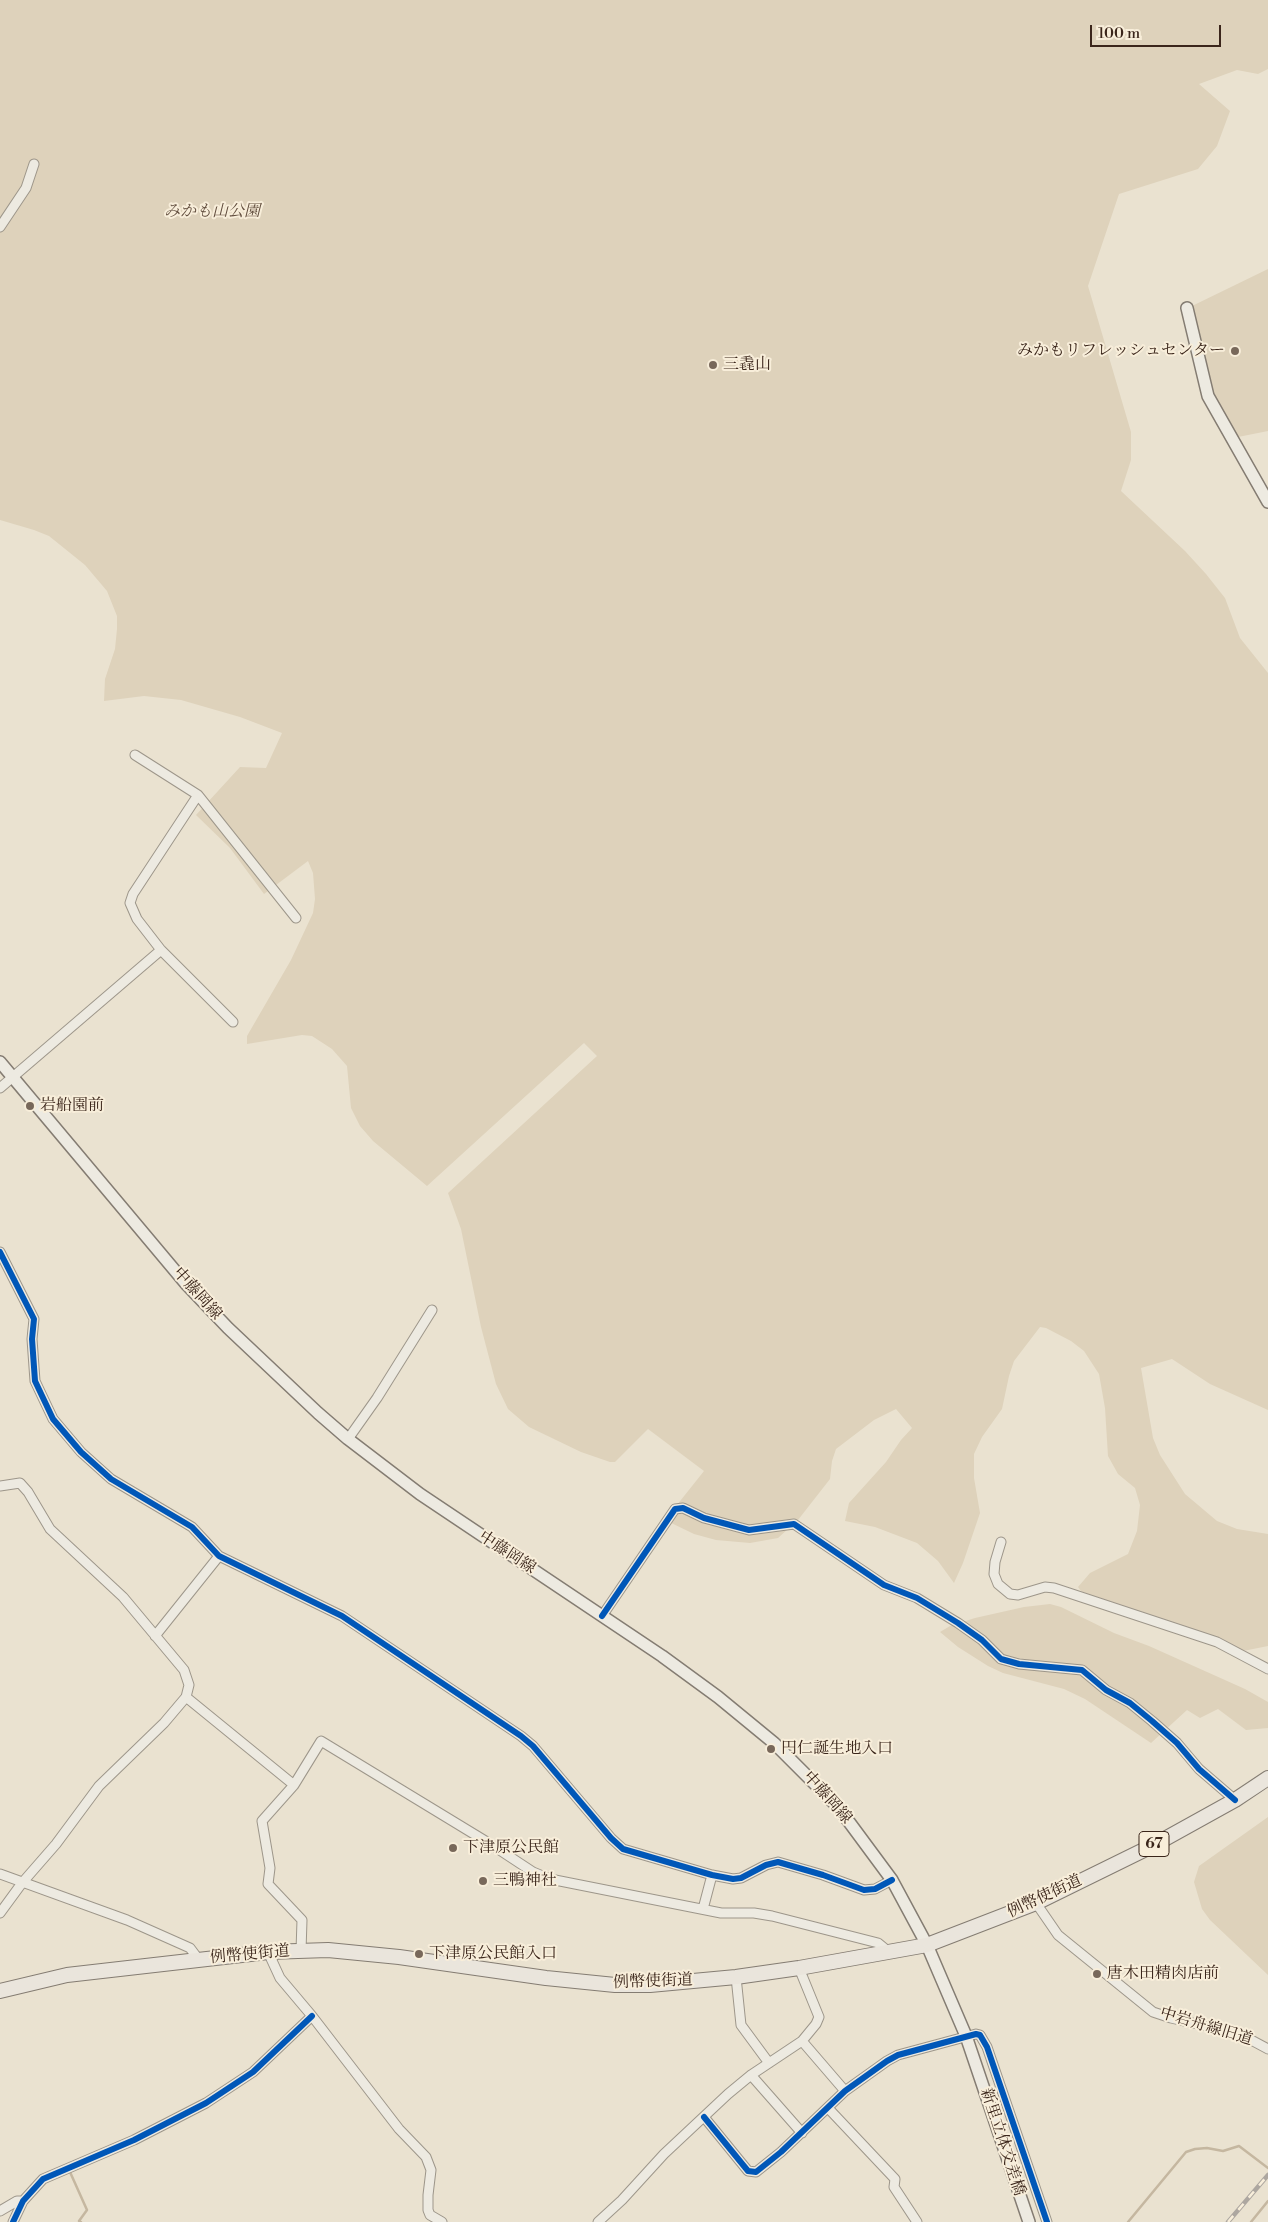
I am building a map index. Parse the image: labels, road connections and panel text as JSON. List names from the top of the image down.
{
  "streets": {
    "main road": [
      "中藤岡線",
      "67",
      "例幣使街道",
      "新里立体交差橋"
    ],
    "street": ["中岩舟線旧道"]
  },
  "crossings": [
    ["中藤岡線", "例幣使街道"],
    ["中藤岡線", "新里立体交差橋"],
    ["例幣使街道", "中岩舟線旧道"]
  ],
  "parks": ["みかも山公園"],
  "places": [
    "みかもリフレッシュセンター",
    "三毳山",
    "岩船園前",
    "円仁誕生地入口",
    "下津原公民館",
    "三鴨神社",
    "下津原公民館入口",
    "唐木田精肉店前"
  ],
  "scale_bar": "100 m"
}
